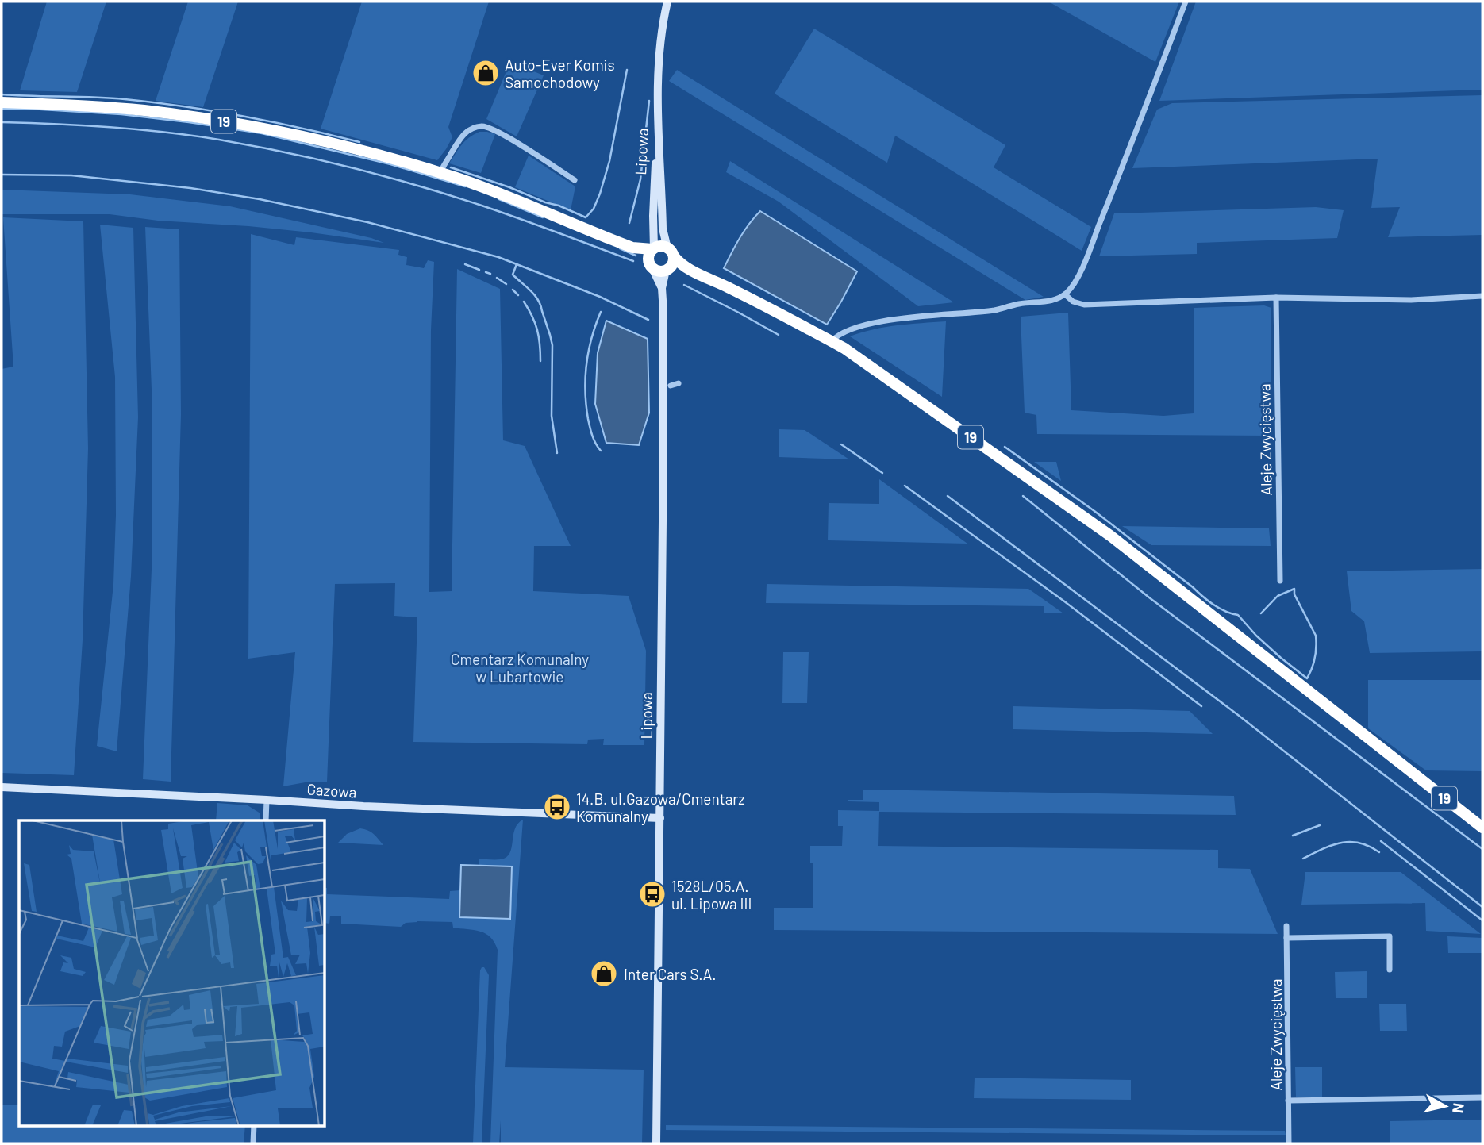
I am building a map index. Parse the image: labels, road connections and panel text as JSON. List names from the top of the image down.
{
  "streets": {
    "highway": ["19"],
    "street": ["Lipowa", "Aleje Zwycięstwa", "Gazowa"]
  },
  "crossings": [
    ["19", "Lipowa"],
    ["Lipowa", "Gazowa"]
  ],
  "parks": ["Cmentarz Komunalny w Lubartowie"],
  "places": {
    "shop": ["Auto-Ever Komis Samochodowy", "Inter Cars S.A."],
    "bus stop": ["14.B. ul.Gazowa/Cmentarz Komunalny", "1528L/05.A. ul. Lipowa III"]
  },
  "north": "right"
}
